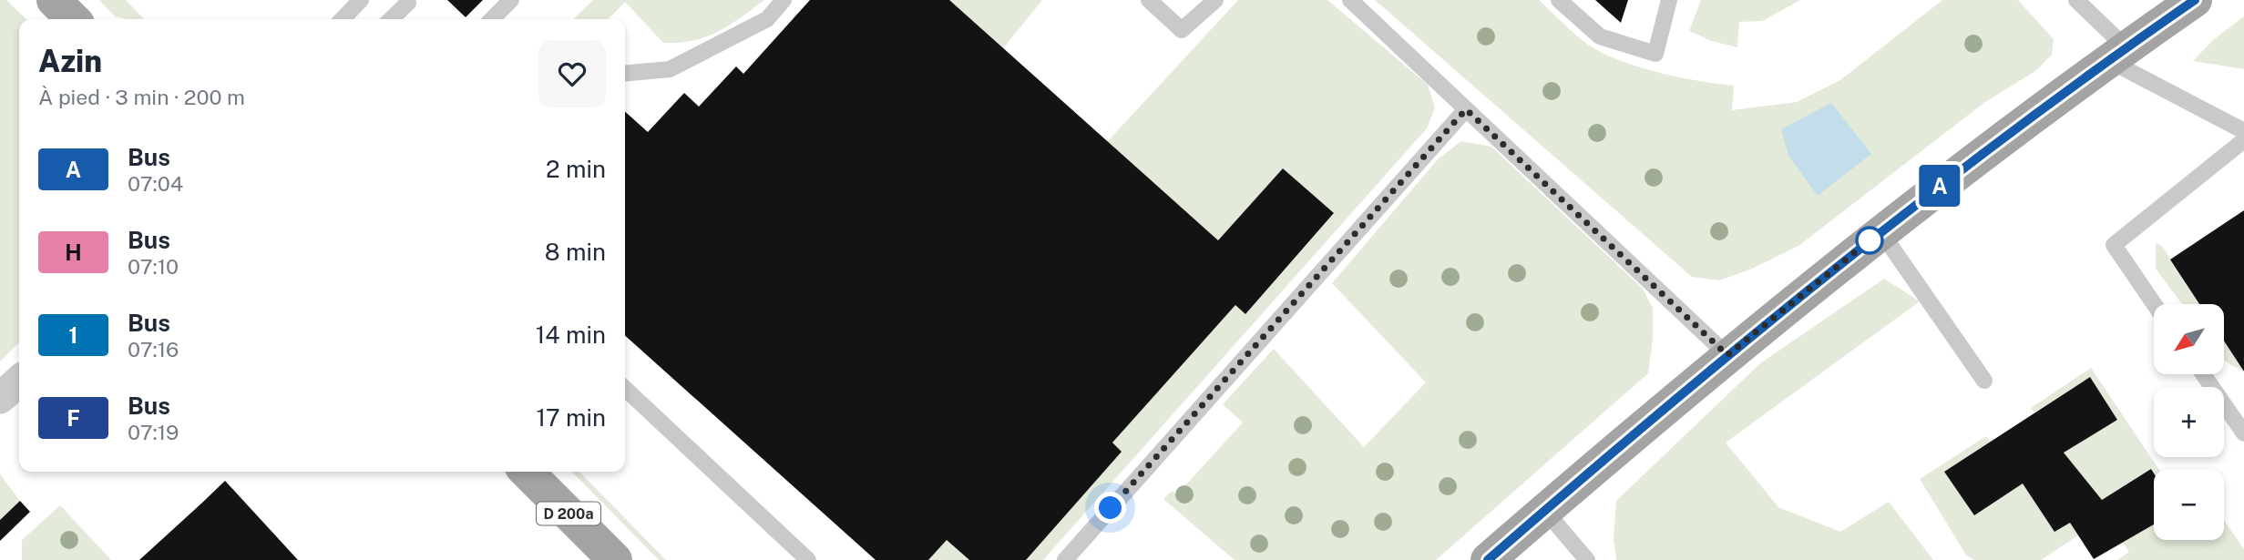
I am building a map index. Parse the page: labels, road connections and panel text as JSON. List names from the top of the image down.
{
  "streets": {
    "main road": ["D 200a"]
  },
  "lines": ["bus line A"],
  "north": "bottom left",
  "page": {
    "on_map": "A",
    "heading": ["Azin", "À pied · 3 min · 200 m"],
    "list": [
      {
        "mark": "A",
        "name": "Bus",
        "note": "07:04",
        "value": "2 min"
      },
      {
        "mark": "H",
        "name": "Bus",
        "note": "07:10",
        "value": "8 min"
      },
      {
        "mark": "1",
        "name": "Bus",
        "note": "07:16",
        "value": "14 min"
      },
      {
        "mark": "F",
        "name": "Bus",
        "note": "07:19",
        "value": "17 min"
      }
    ],
    "map_buttons": ["+", "−"]
  }
}
